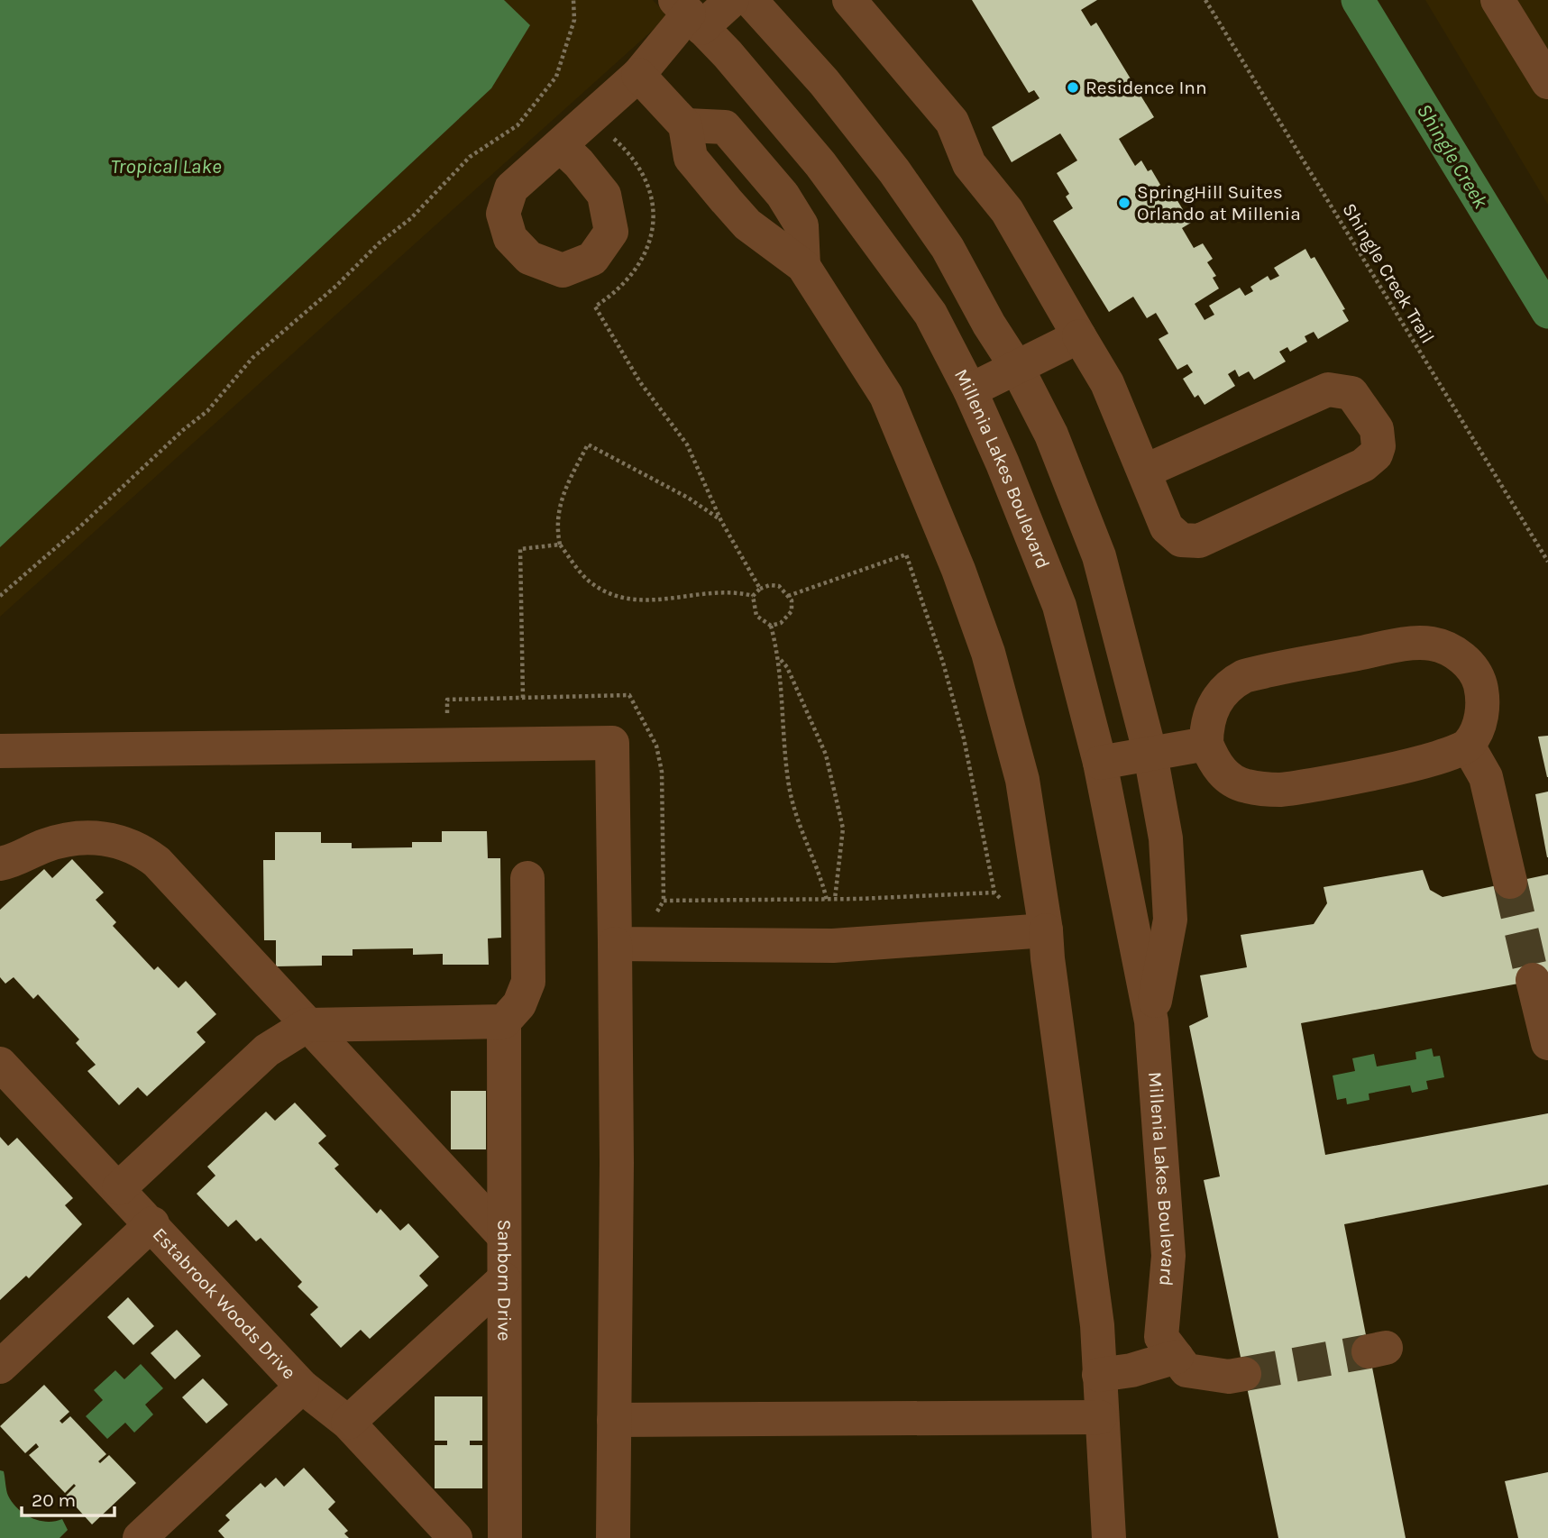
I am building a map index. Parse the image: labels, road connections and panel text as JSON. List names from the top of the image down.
{
  "streets": {
    "street": ["Millenia Lakes Boulevard", "Sanborn Drive", "Estabrook Woods Drive"],
    "path": ["Shingle Creek Trail"]
  },
  "water": ["Shingle Creek", "Tropical Lake"],
  "places": ["Residence Inn", "SpringHill Suites Orlando at Millenia"],
  "scale_bar": "20 m"
}
